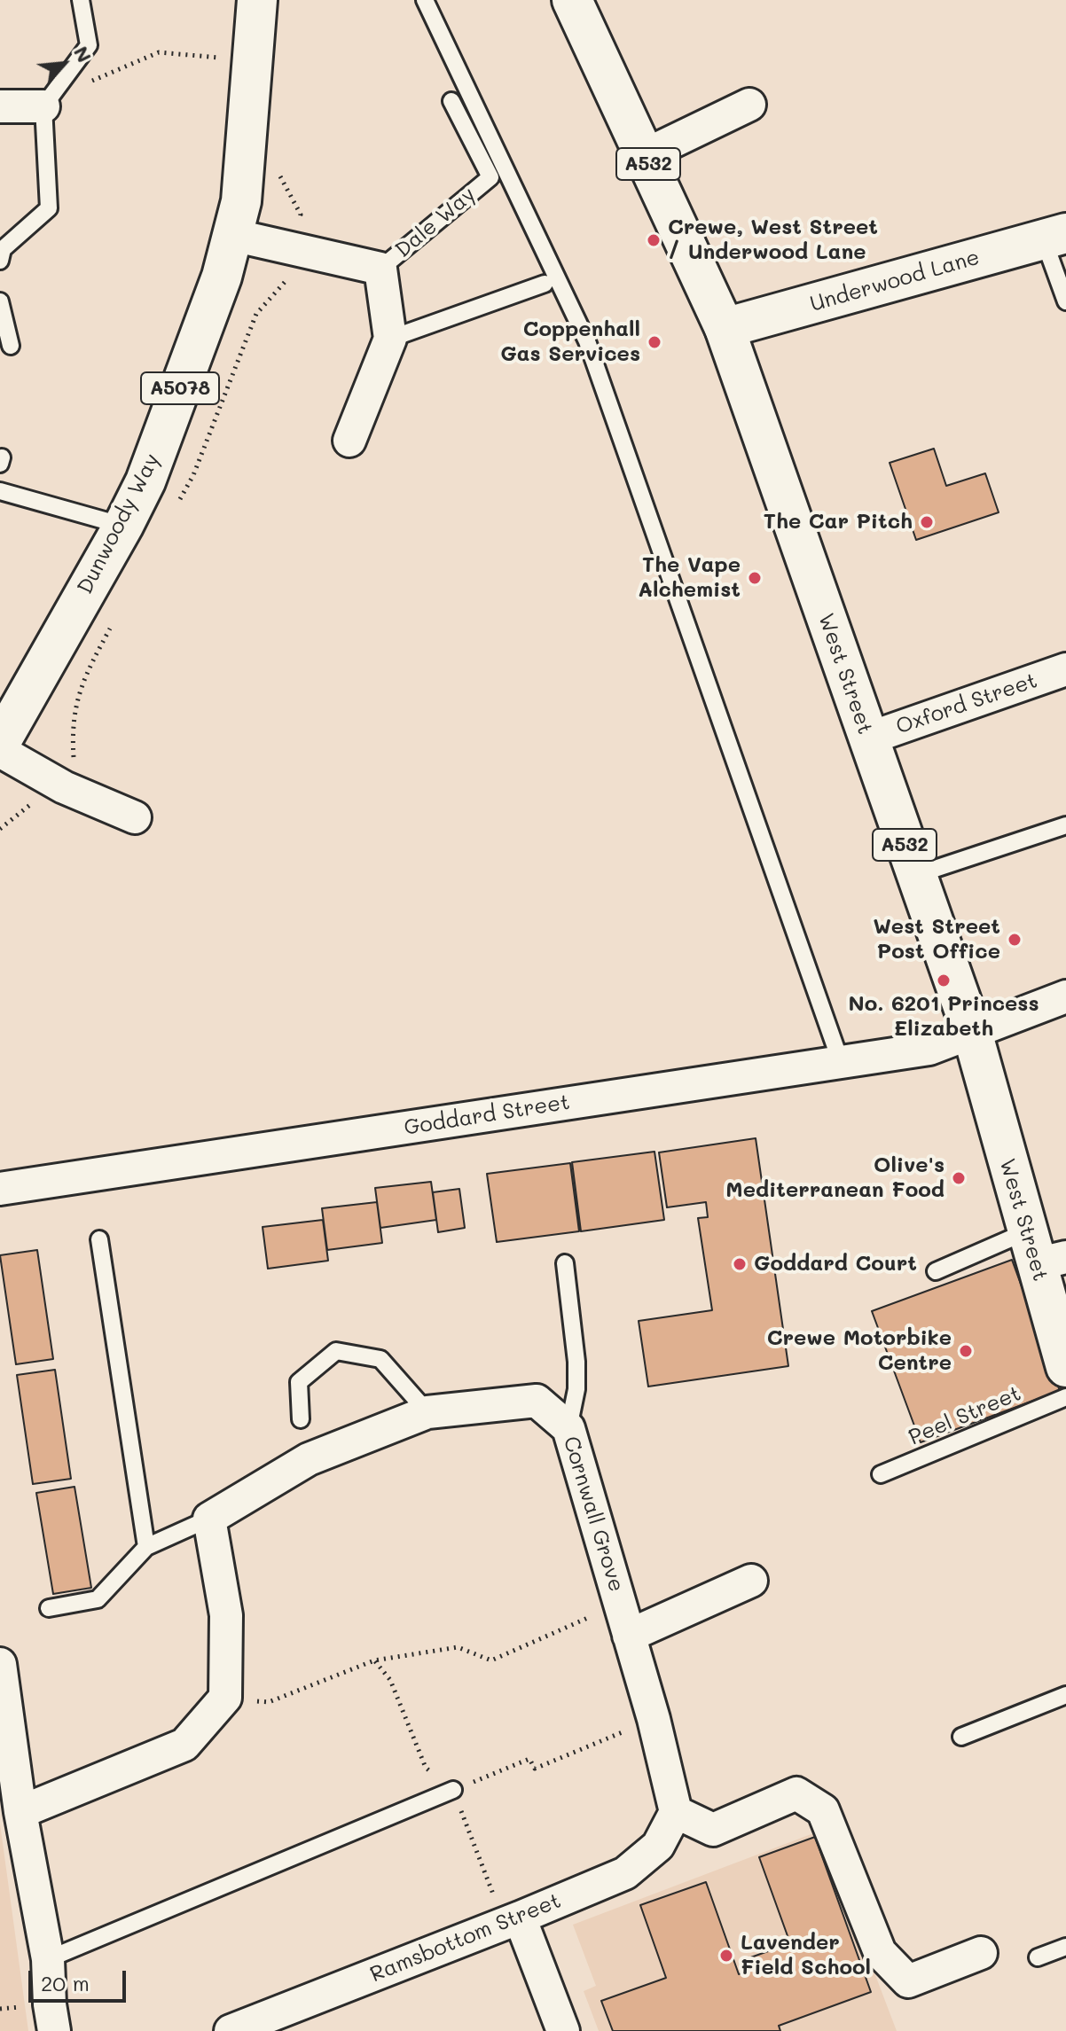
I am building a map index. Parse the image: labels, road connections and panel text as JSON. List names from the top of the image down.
{
  "streets": {
    "main road": [
      "A532",
      "Underwood Lane",
      "A5078",
      "Dunwoody Way",
      "West Street"
    ],
    "street": [
      "Dale Way",
      "Oxford Street",
      "Goddard Street",
      "Cornwall Grove",
      "Ramsbottom Street"
    ],
    "lane": ["Peel Street"]
  },
  "crossings": [
    ["Dale Way", "Dunwoody Way"],
    ["Underwood Lane", "West Street"],
    ["West Street", "Oxford Street"],
    ["West Street", "Goddard Street"],
    ["Cornwall Grove", "Ramsbottom Street"]
  ],
  "places": [
    "Crewe, West Street / Underwood Lane",
    "Coppenhall Gas Services",
    "The Car Pitch",
    "The Vape Alchemist",
    "West Street Post Office",
    "No. 6201 Princess Elizabeth",
    "Olive's Mediterranean Food",
    "Goddard Court",
    "Crewe Motorbike Centre",
    "Lavender Field School"
  ],
  "scale_bar": "20 m",
  "north": "top right"
}
